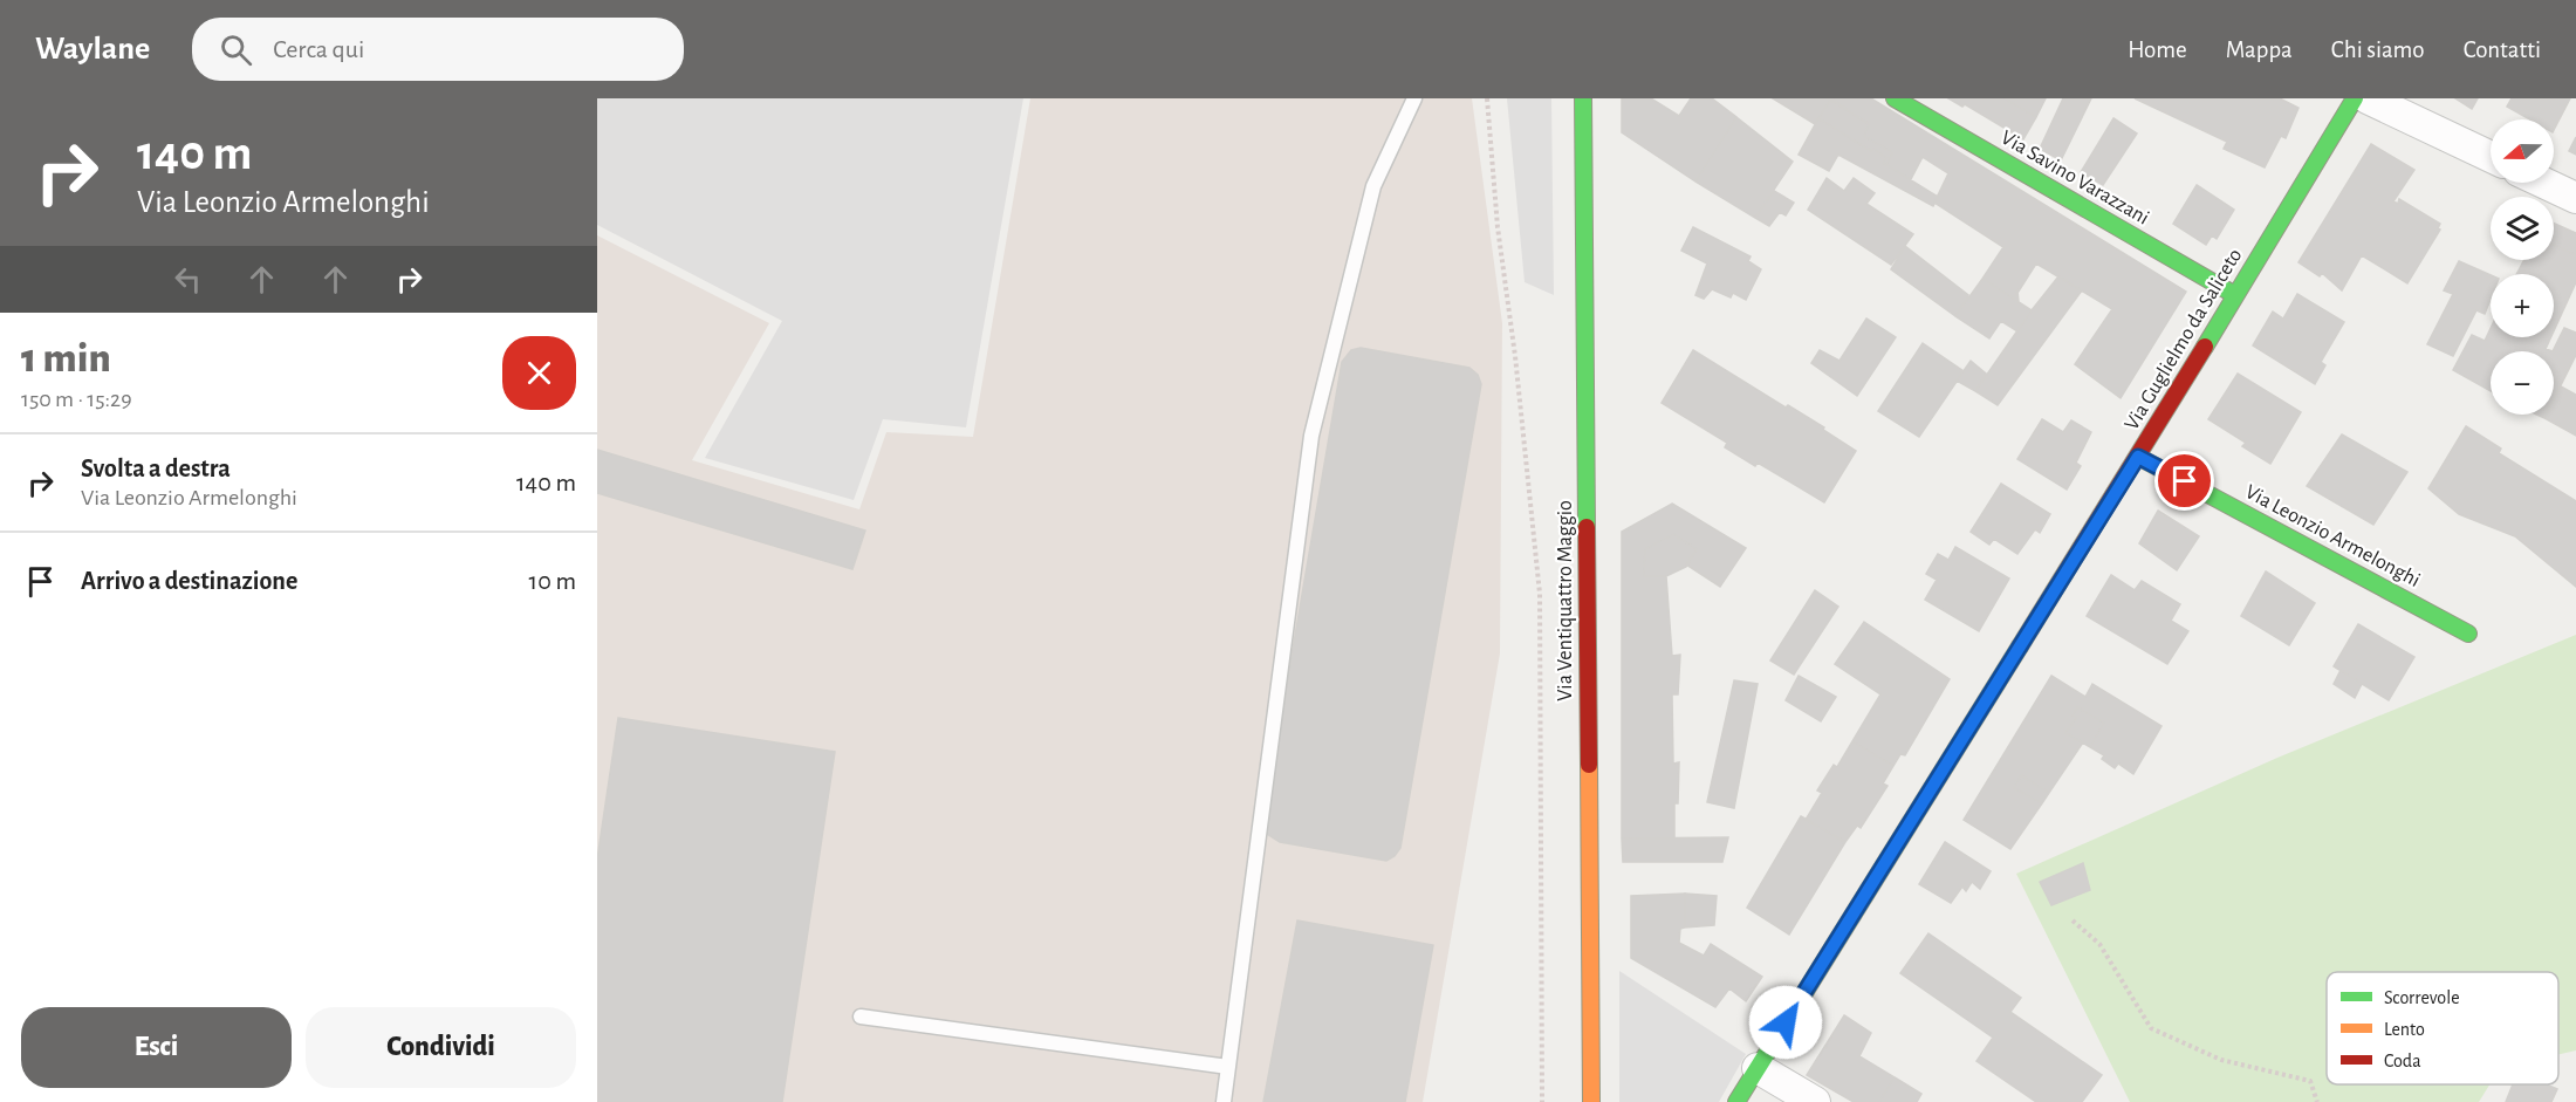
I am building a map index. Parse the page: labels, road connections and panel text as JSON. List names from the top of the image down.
{
  "streets": {
    "street": [
      "Via Savino Varazzani",
      "Via Guglielmo da Saliceto",
      "Via Leonzio Armelonghi",
      "Via Ventiquattro Maggio"
    ]
  },
  "crossings": [
    ["Via Savino Varazzani", "Via Guglielmo da Saliceto"],
    ["Via Guglielmo da Saliceto", "Via Leonzio Armelonghi"]
  ],
  "legend": ["Scorrevole", "Lento", "Coda"],
  "north": "left",
  "page": {
    "header": "Waylane",
    "search": "Cerca qui",
    "nav": [
      "Home",
      "Mappa",
      "Chi siamo",
      "Contatti"
    ],
    "turn": ["140 m", "Via Leonzio Armelonghi"],
    "map_buttons": ["+", "−"],
    "heading": ["1 min", "150 m · 15:29"],
    "list": [
      {
        "name": "Svolta a destra",
        "note": "Via Leonzio Armelonghi",
        "value": "140 m"
      },
      {
        "name": "Arrivo a destinazione",
        "value": "10 m"
      }
    ],
    "buttons": ["Esci", "Condividi"]
  }
}
